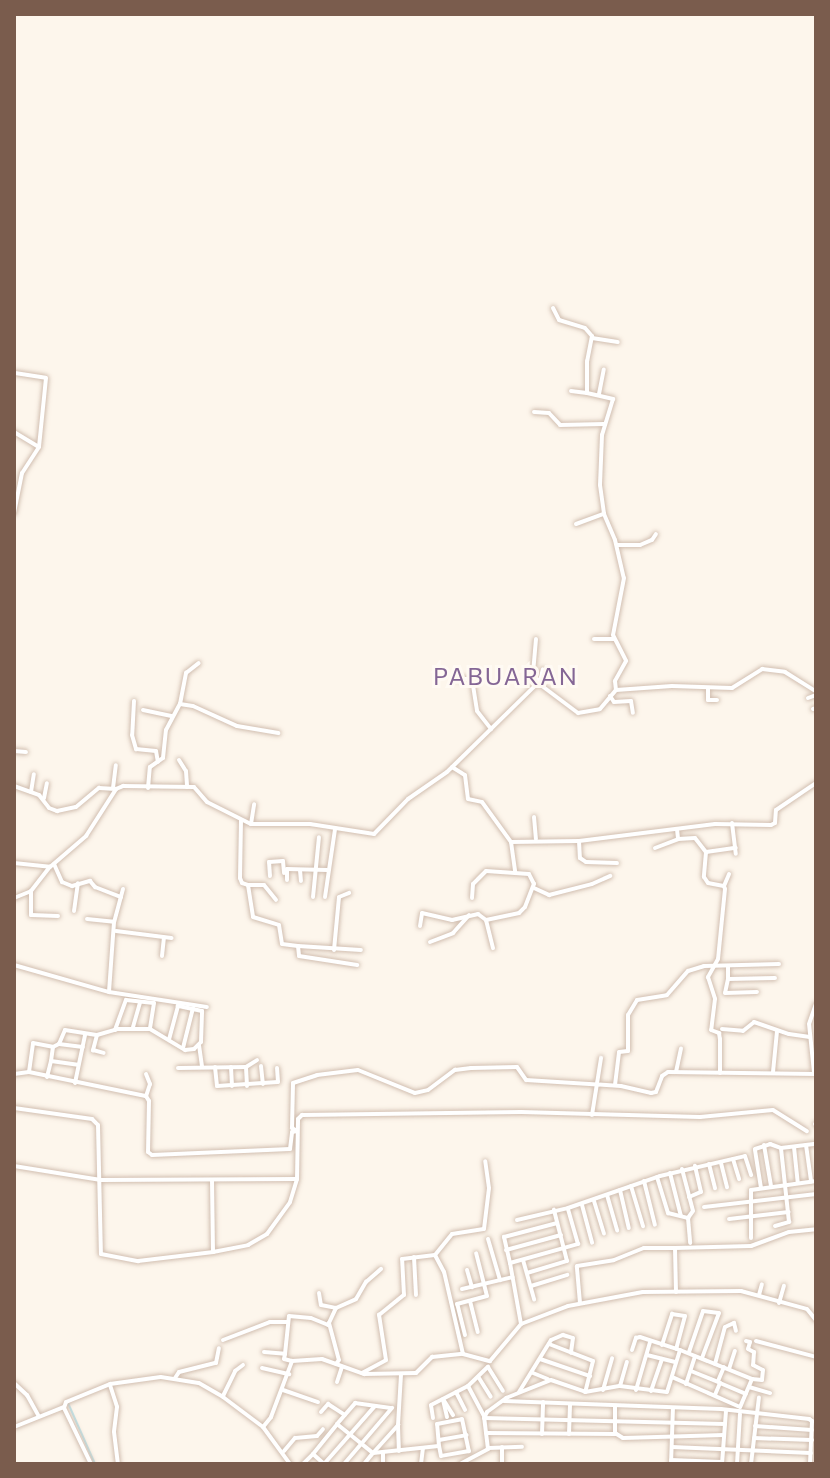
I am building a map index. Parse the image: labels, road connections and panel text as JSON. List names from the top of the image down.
{
  "districts": ["PABUARAN"]
}
